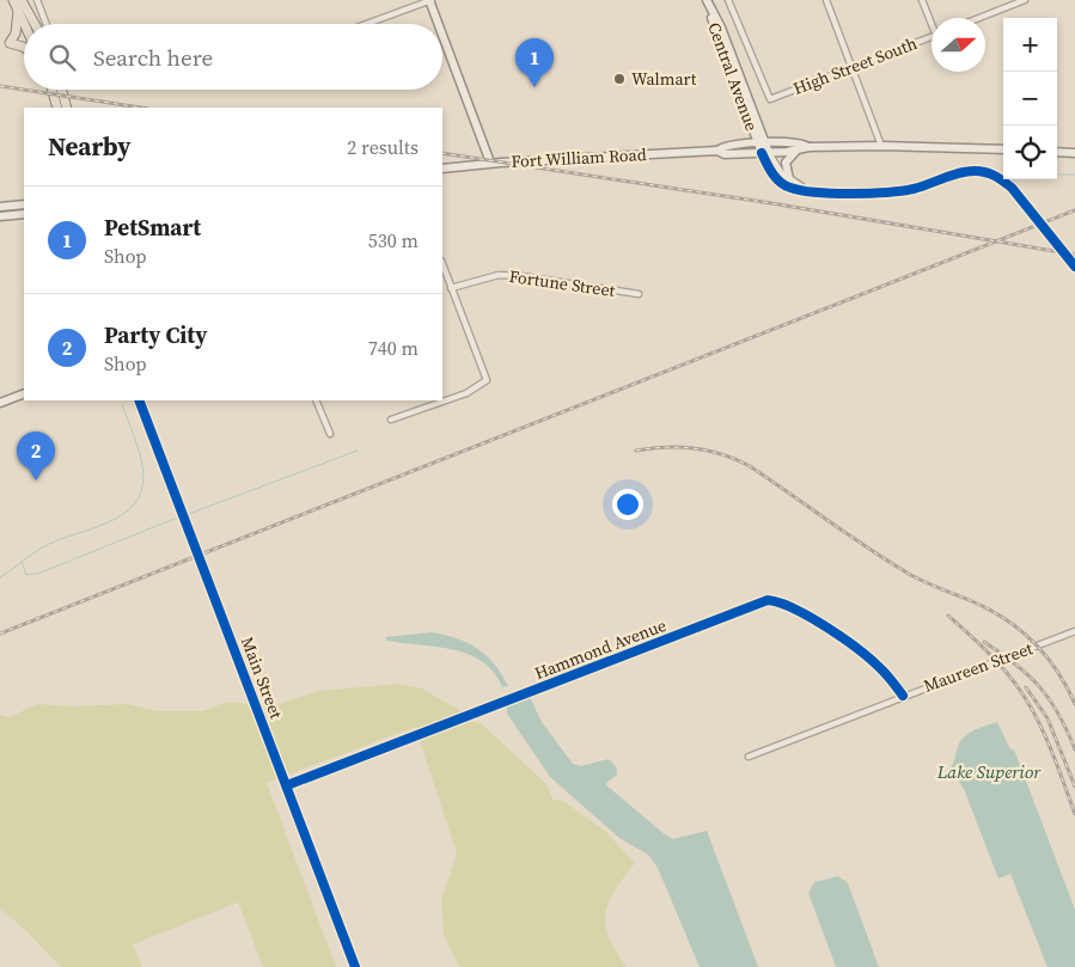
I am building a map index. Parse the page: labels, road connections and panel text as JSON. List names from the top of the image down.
{
  "streets": {
    "main road": ["Central Avenue", "Fort William Road", "Main Street"],
    "street": [
      "High Street South",
      "Fortune Street",
      "Hammond Avenue",
      "Maureen Street"
    ]
  },
  "crossings": [
    ["Central Avenue", "Fort William Road"],
    ["Hammond Avenue", "Maureen Street"],
    ["Hammond Avenue", "Main Street"]
  ],
  "water": ["Lake Superior"],
  "places": ["Walmart"],
  "north": "right",
  "page": {
    "map_buttons": ["+", "−"],
    "search": "Search here",
    "pins": ["1", "2"],
    "heading": ["Nearby", "2 results"],
    "list": [
      {
        "mark": "1",
        "name": "PetSmart",
        "note": "Shop",
        "value": "530 m"
      },
      {
        "mark": "2",
        "name": "Party City",
        "note": "Shop",
        "value": "740 m"
      }
    ]
  }
}
